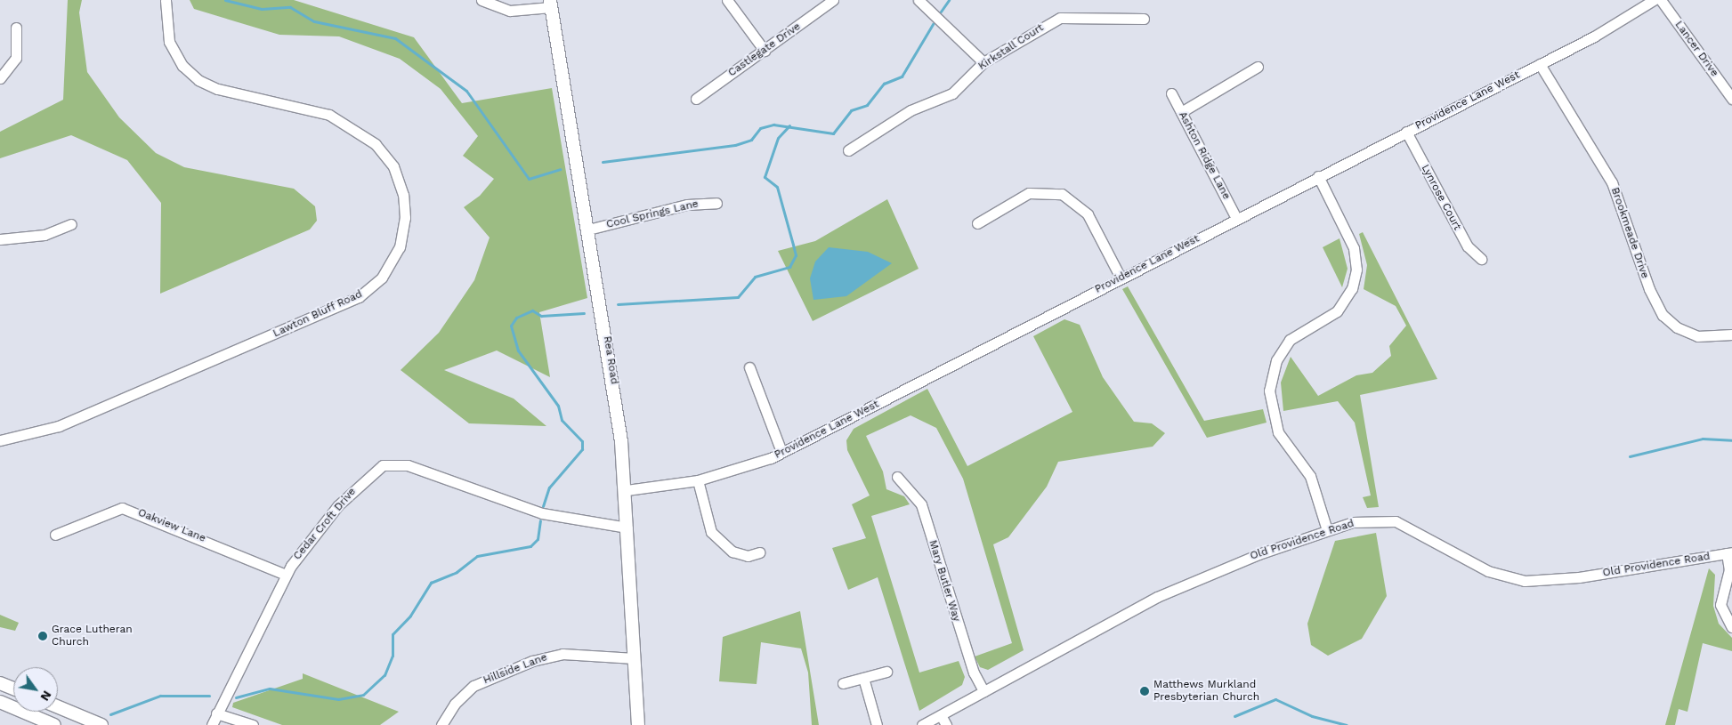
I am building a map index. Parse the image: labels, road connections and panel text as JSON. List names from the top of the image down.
{
  "streets": {
    "main road": ["Rea Road"],
    "street": [
      "Kirkstall Court",
      "Lancer Drive",
      "Castlegate Drive",
      "Providence Lane West",
      "Ashton Ridge Lane",
      "Lynrose Court",
      "Cool Springs Lane",
      "Brookmeade Drive",
      "Lawton Bluff Road",
      "Cedar Croft Drive",
      "Oakview Lane",
      "Old Providence Road",
      "Mary Butler Way",
      "Hillside Lane"
    ]
  },
  "crossings": [
    ["Providence Lane West", "Ashton Ridge Lane"],
    ["Providence Lane West", "Lynrose Court"],
    ["Providence Lane West", "Brookmeade Drive"],
    ["Providence Lane West", "Rea Road"],
    ["Cool Springs Lane", "Rea Road"],
    ["Rea Road", "Cedar Croft Drive"],
    ["Rea Road", "Hillside Lane"],
    ["Cedar Croft Drive", "Oakview Lane"],
    ["Old Providence Road", "Mary Butler Way"]
  ],
  "places": ["Grace Lutheran Church", "Matthews Murkland Presbyterian Church"],
  "north": "bottom right"
}
